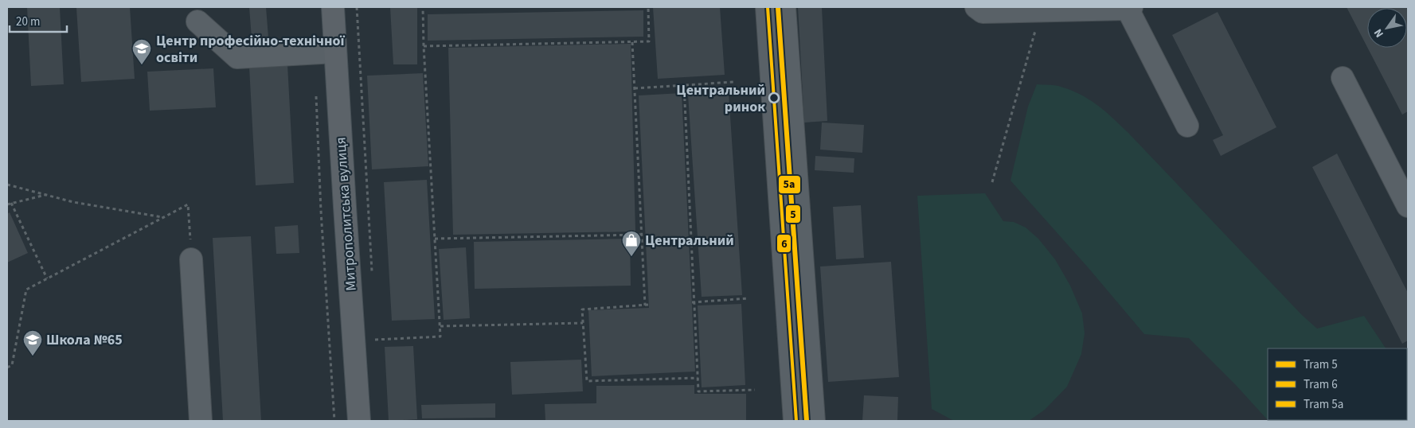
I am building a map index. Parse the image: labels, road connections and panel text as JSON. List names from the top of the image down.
{
  "streets": {
    "main road": ["Митрополитська вулиця"]
  },
  "places": {
    "school or university": ["Центр професійно-технічної освіти", "Школа №65"],
    "other": ["Центральний ринок"],
    "shop": ["Центральний"]
  },
  "lines": ["tram line 5", "tram line 6", "tram line 5а"],
  "legend": ["Tram 5", "Tram 6", "Tram 5а"],
  "scale_bar": "20 m",
  "north": "bottom left"
}
